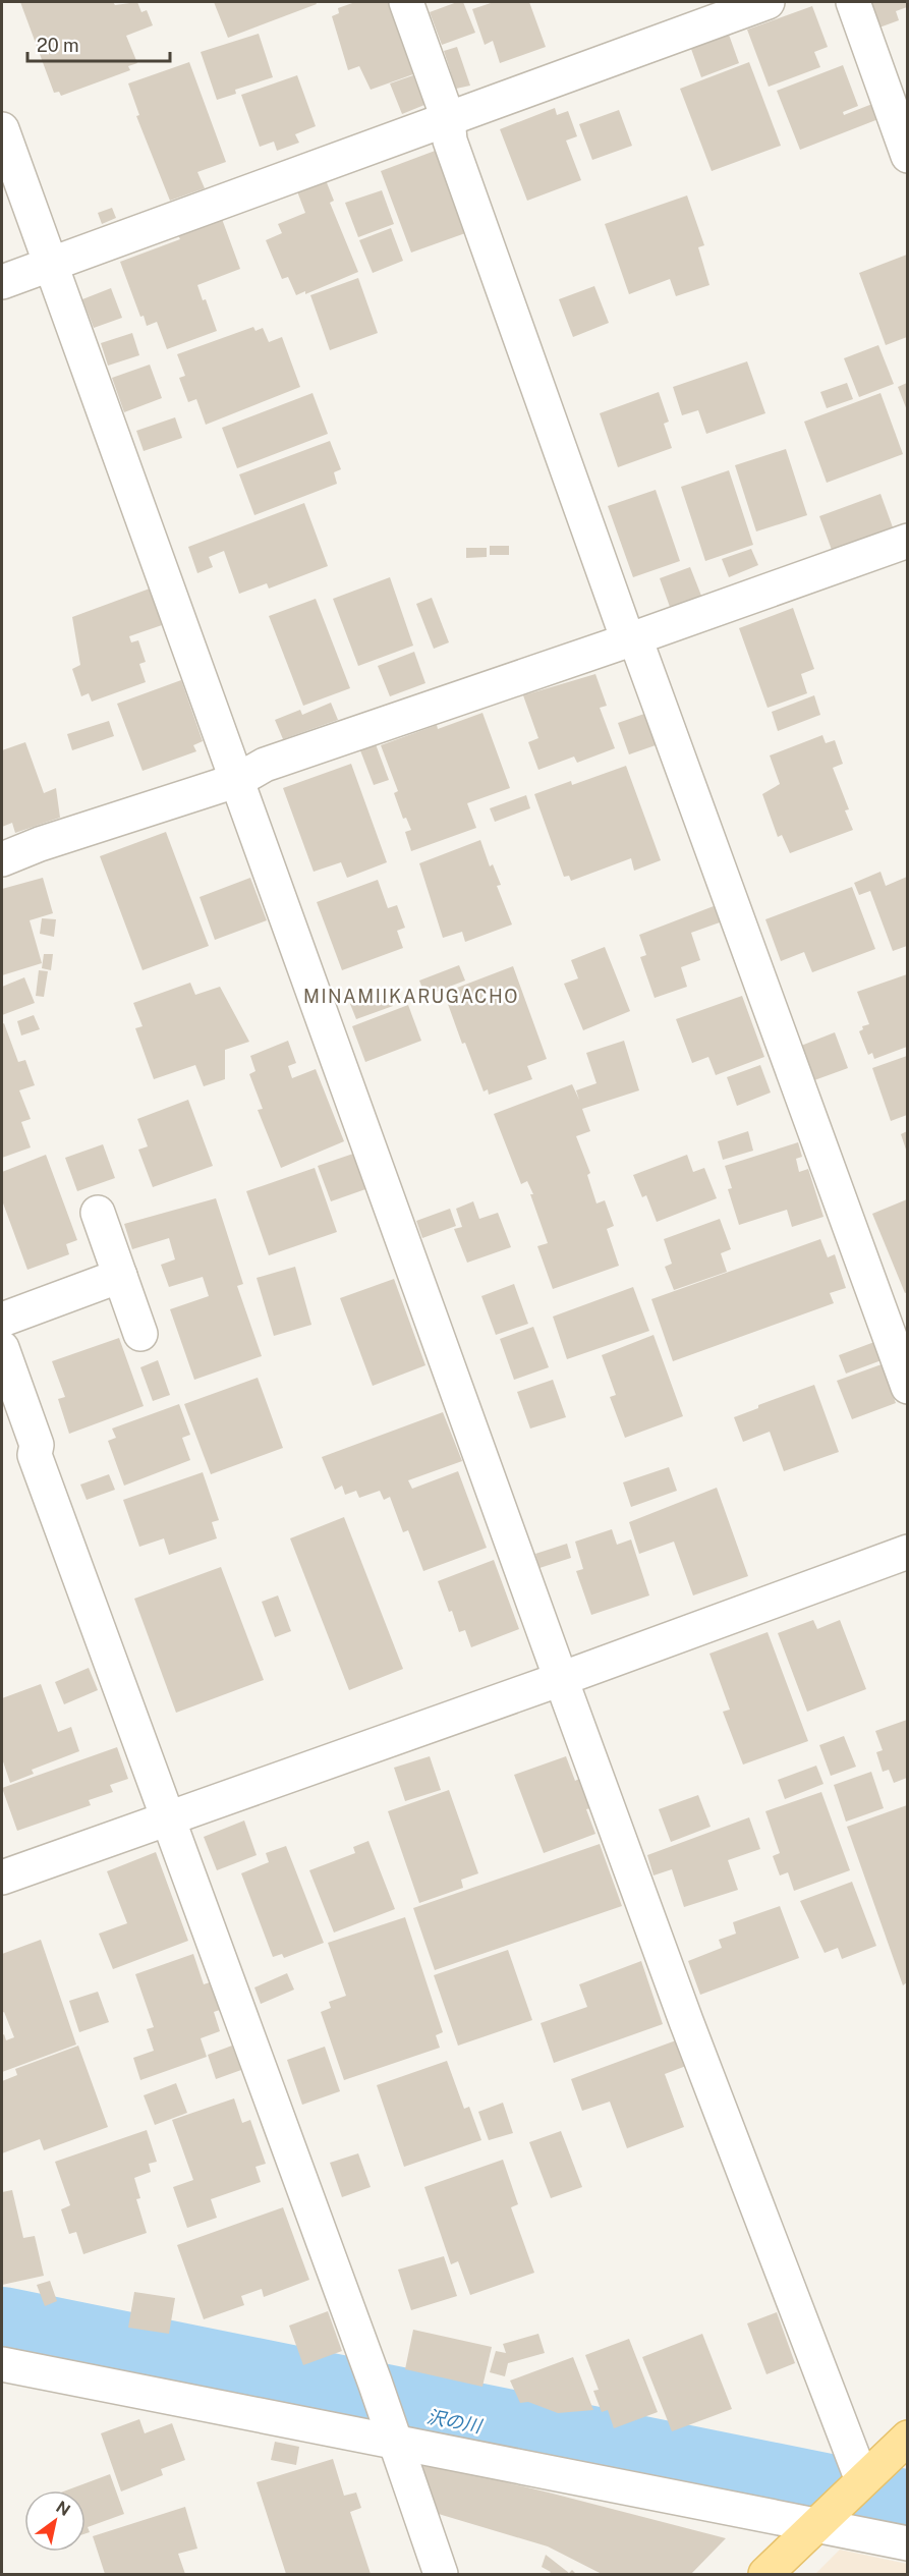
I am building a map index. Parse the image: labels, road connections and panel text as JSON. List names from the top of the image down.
{
  "districts": ["MINAMIIKARUGACHO"],
  "water": ["沢の川"],
  "scale_bar": "20 m",
  "north": "top right"
}
